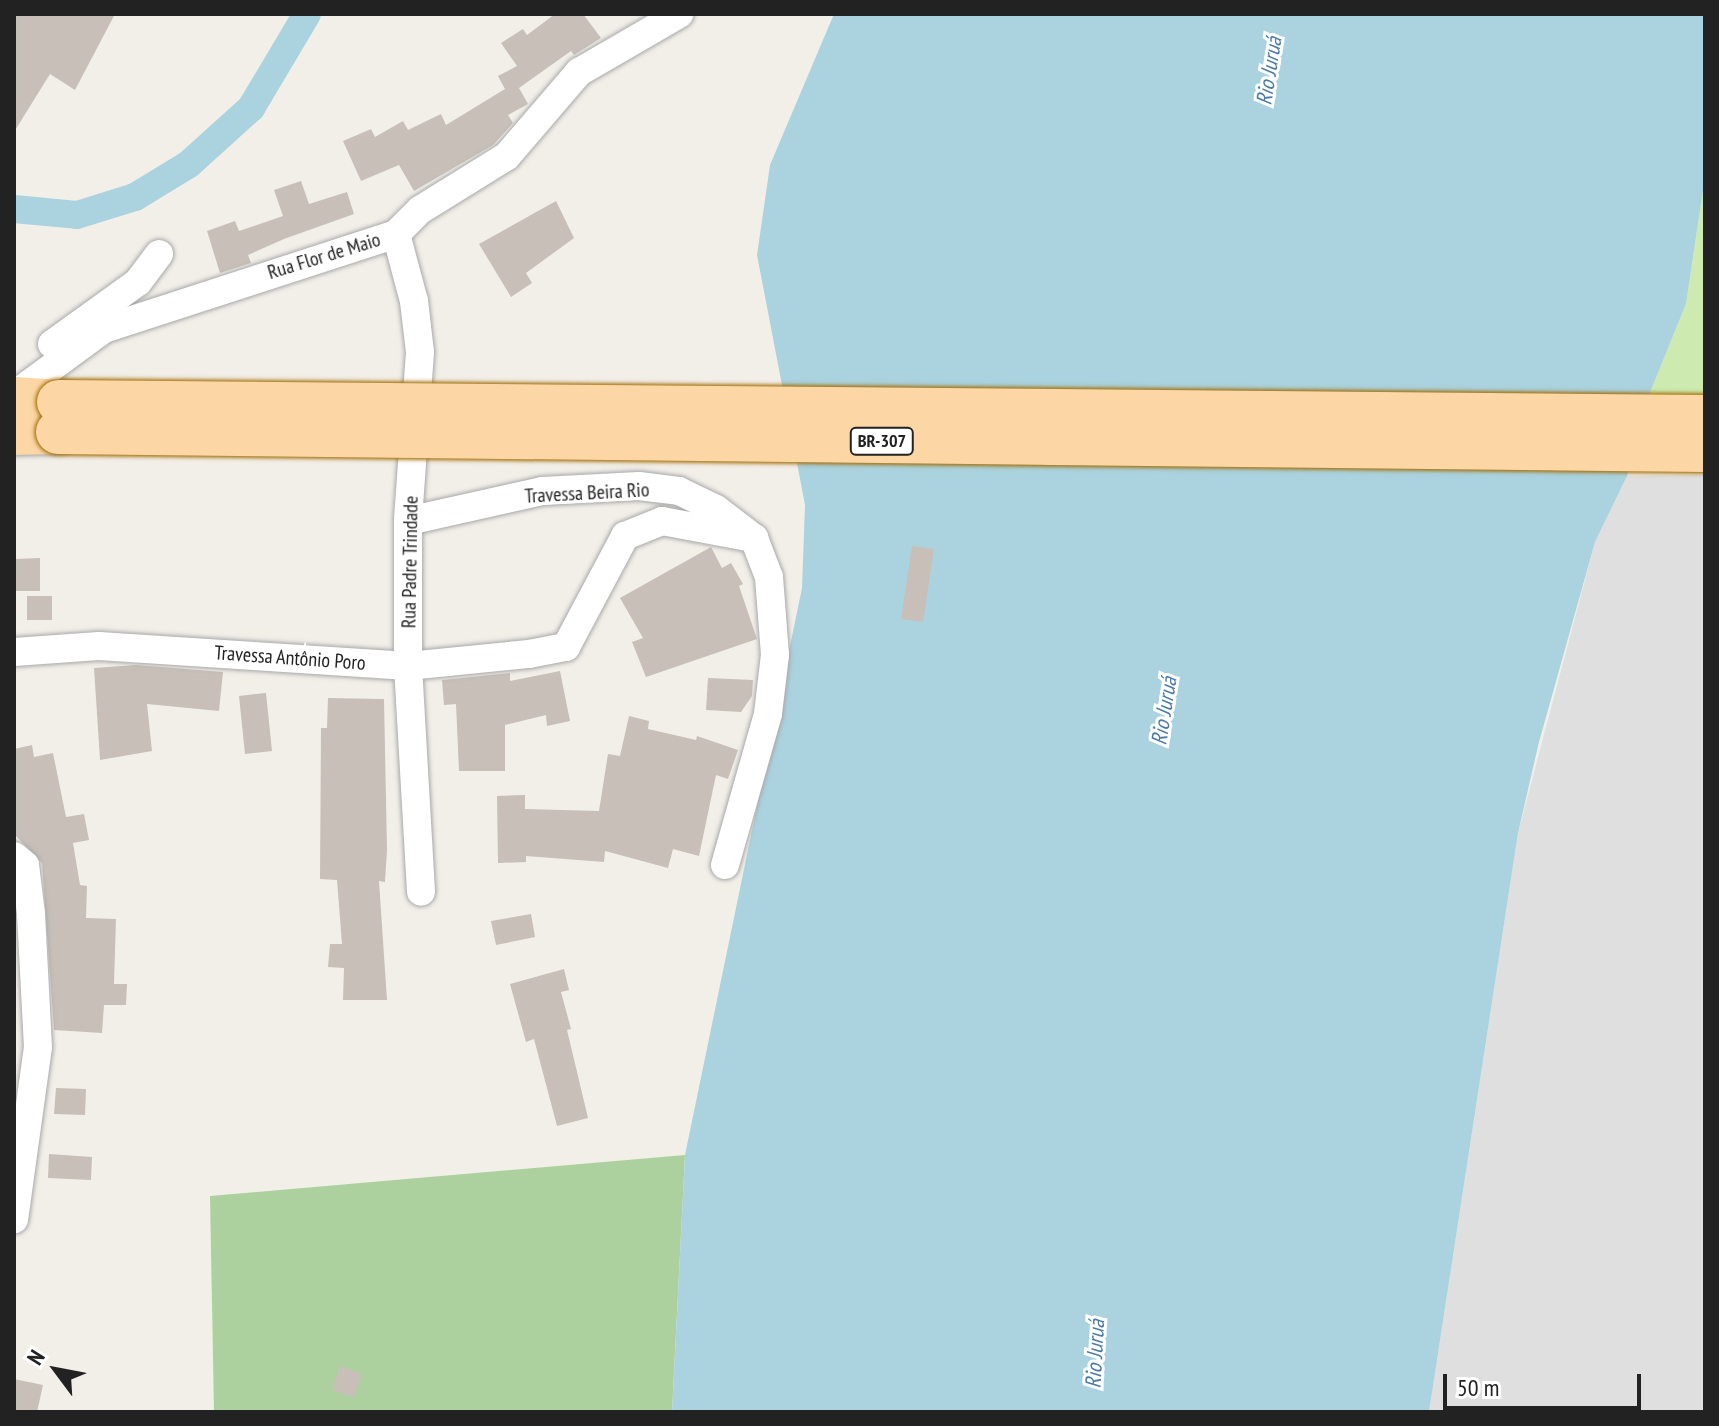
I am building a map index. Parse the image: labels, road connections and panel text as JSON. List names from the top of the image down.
{
  "streets": {
    "main road": ["BR-307"],
    "street": [
      "Rua Flor de Maio",
      "Travessa Beira Rio",
      "Rua Padre Trindade",
      "Travessa Antônio Poro"
    ]
  },
  "crossings": [
    ["Rua Flor de Maio", "BR-307"],
    ["Rua Flor de Maio", "Rua Padre Trindade"],
    ["Travessa Beira Rio", "Rua Padre Trindade"],
    ["Travessa Beira Rio", "Travessa Antônio Poro"],
    ["Rua Padre Trindade", "Travessa Antônio Poro"]
  ],
  "water": ["Rio Juruá"],
  "scale_bar": "50 m",
  "north": "top left"
}
